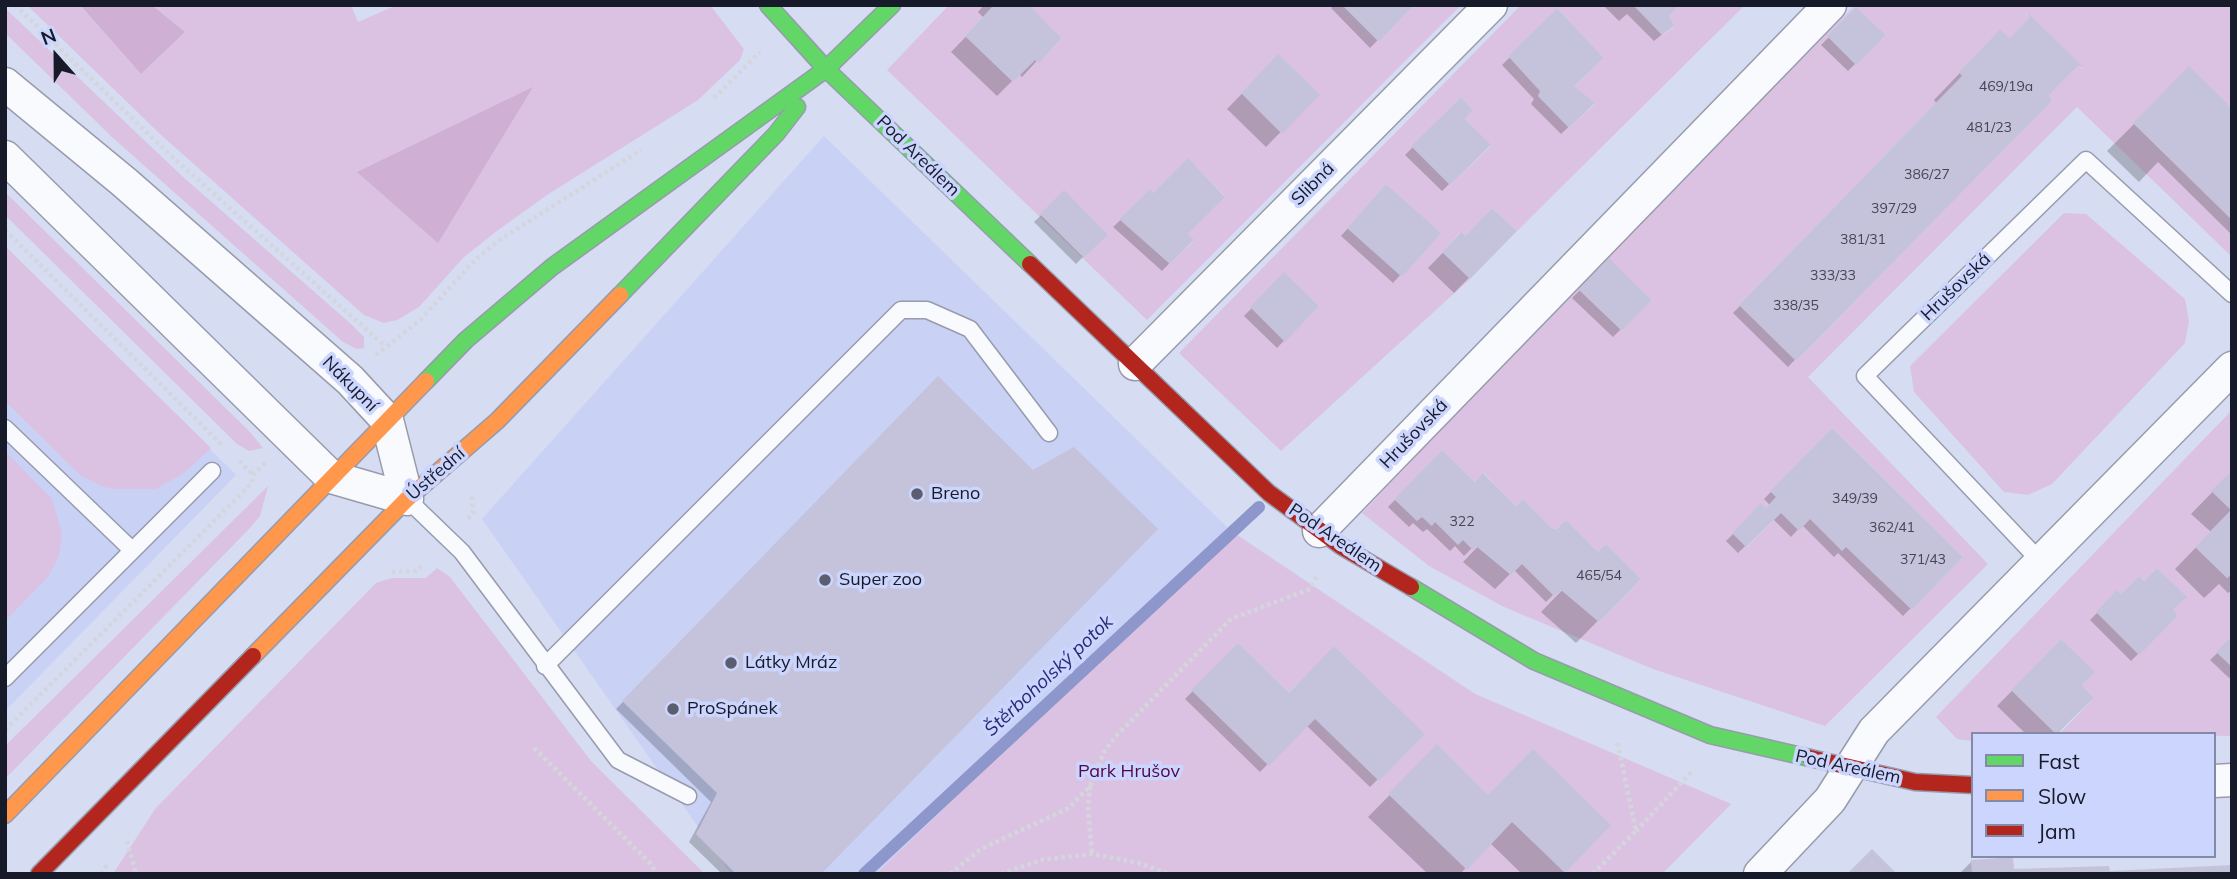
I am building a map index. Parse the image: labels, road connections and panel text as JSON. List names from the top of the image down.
{
  "streets": {
    "street": [
      "Pod Areálem",
      "Slibná",
      "Hrušovská",
      "Nákupní",
      "Ústřední"
    ]
  },
  "crossings": [
    ["Pod Areálem", "Slibná"],
    ["Pod Areálem", "Hrušovská"],
    ["Pod Areálem", "Ústřední"],
    ["Nákupní", "Ústřední"]
  ],
  "water": ["Štěrboholský potok"],
  "parks": ["Park Hrušov"],
  "places": [
    "Breno",
    "Super zoo",
    "Látky Mráz",
    "ProSpánek"
  ],
  "house_numbers": [
    "469/19a",
    "481/23",
    "386/27",
    "397/29",
    "381/31",
    "333/33",
    "338/35",
    "349/39",
    "322",
    "362/41",
    "371/43",
    "465/54"
  ],
  "legend": ["Fast", "Slow", "Jam"],
  "north": "top"
}
